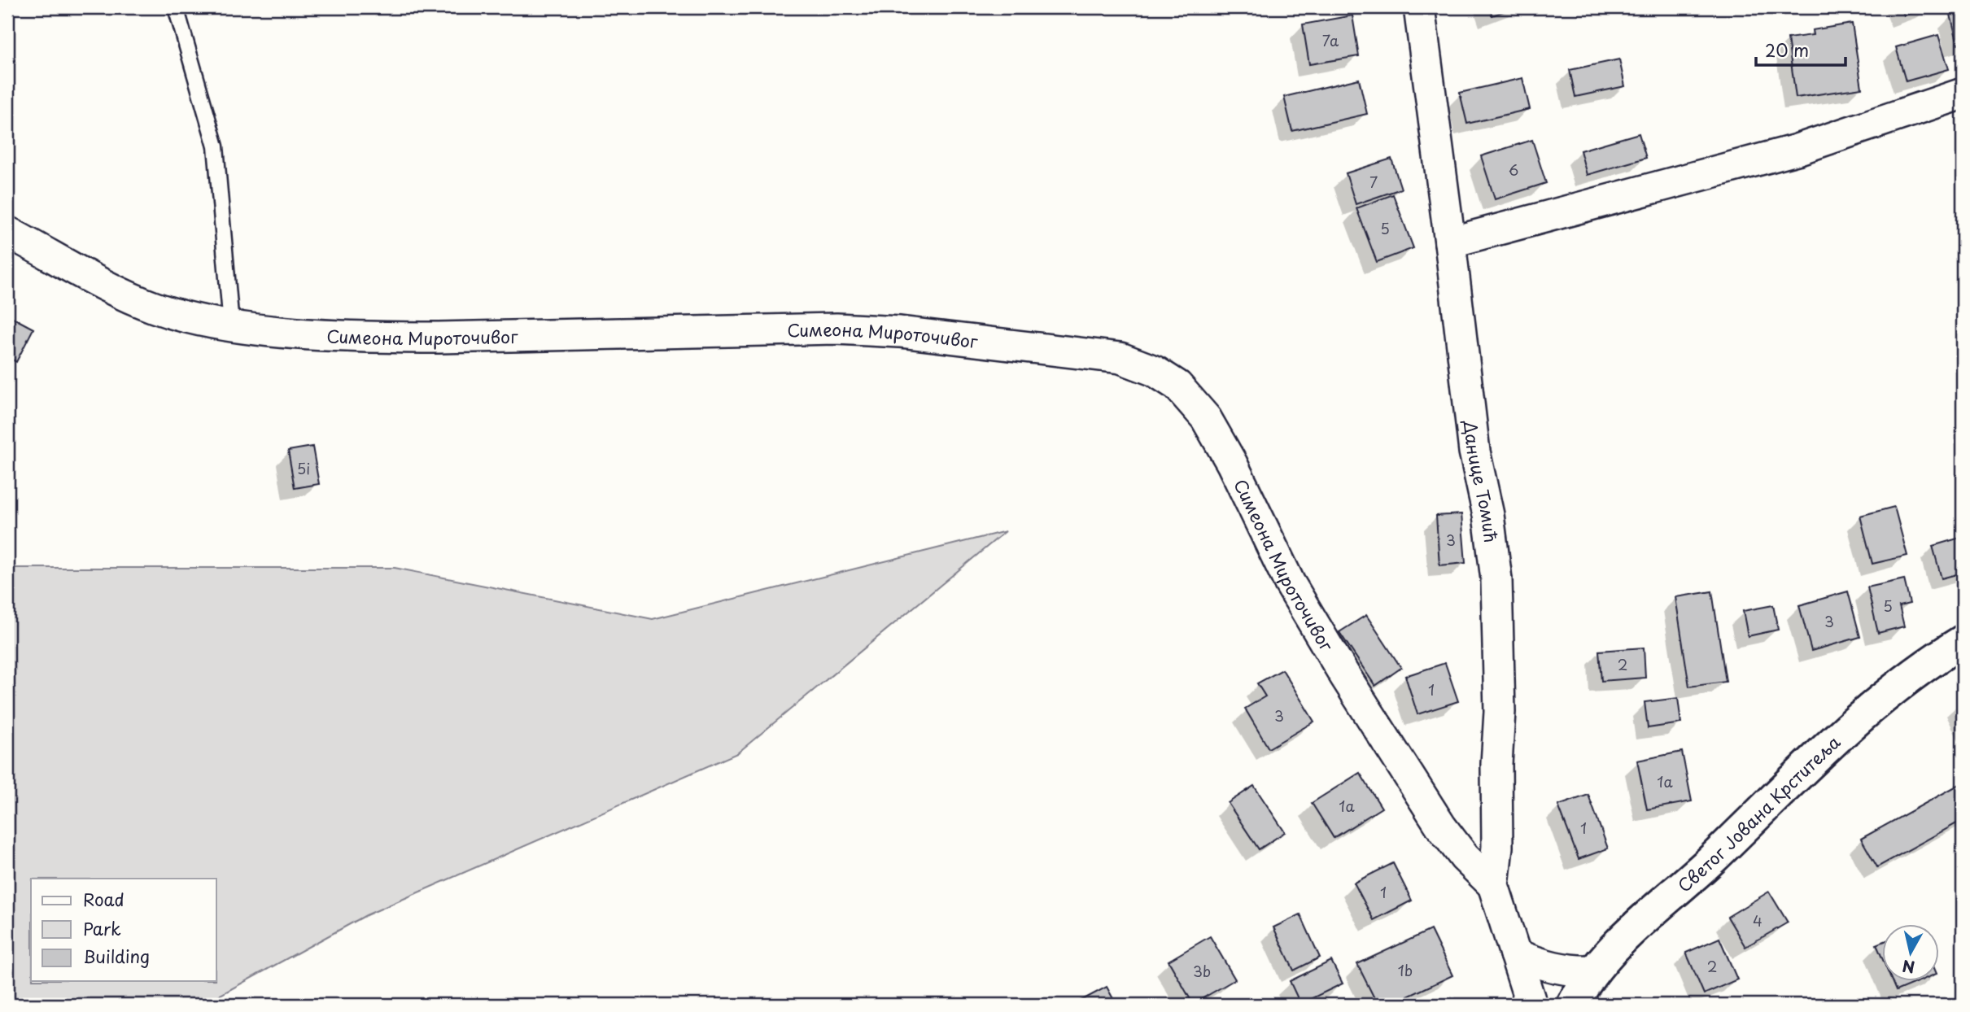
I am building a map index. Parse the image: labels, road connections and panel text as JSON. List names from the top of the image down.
{
  "streets": {
    "street": ["Симеона Мироточивог", "Данице Томић", "Светог Јована Крститеља"]
  },
  "crossings": [
    ["Симеона Мироточивог", "Данице Томић"]
  ],
  "house_numbers": [
    "7a",
    "6",
    "7",
    "5",
    "5i",
    "3",
    "5",
    "3",
    "2",
    "1",
    "3",
    "1a",
    "1a",
    "1",
    "1",
    "4",
    "2",
    "1b",
    "3b"
  ],
  "legend": ["Road", "Park", "Building"],
  "scale_bar": "20 m",
  "north": "bottom"
}
